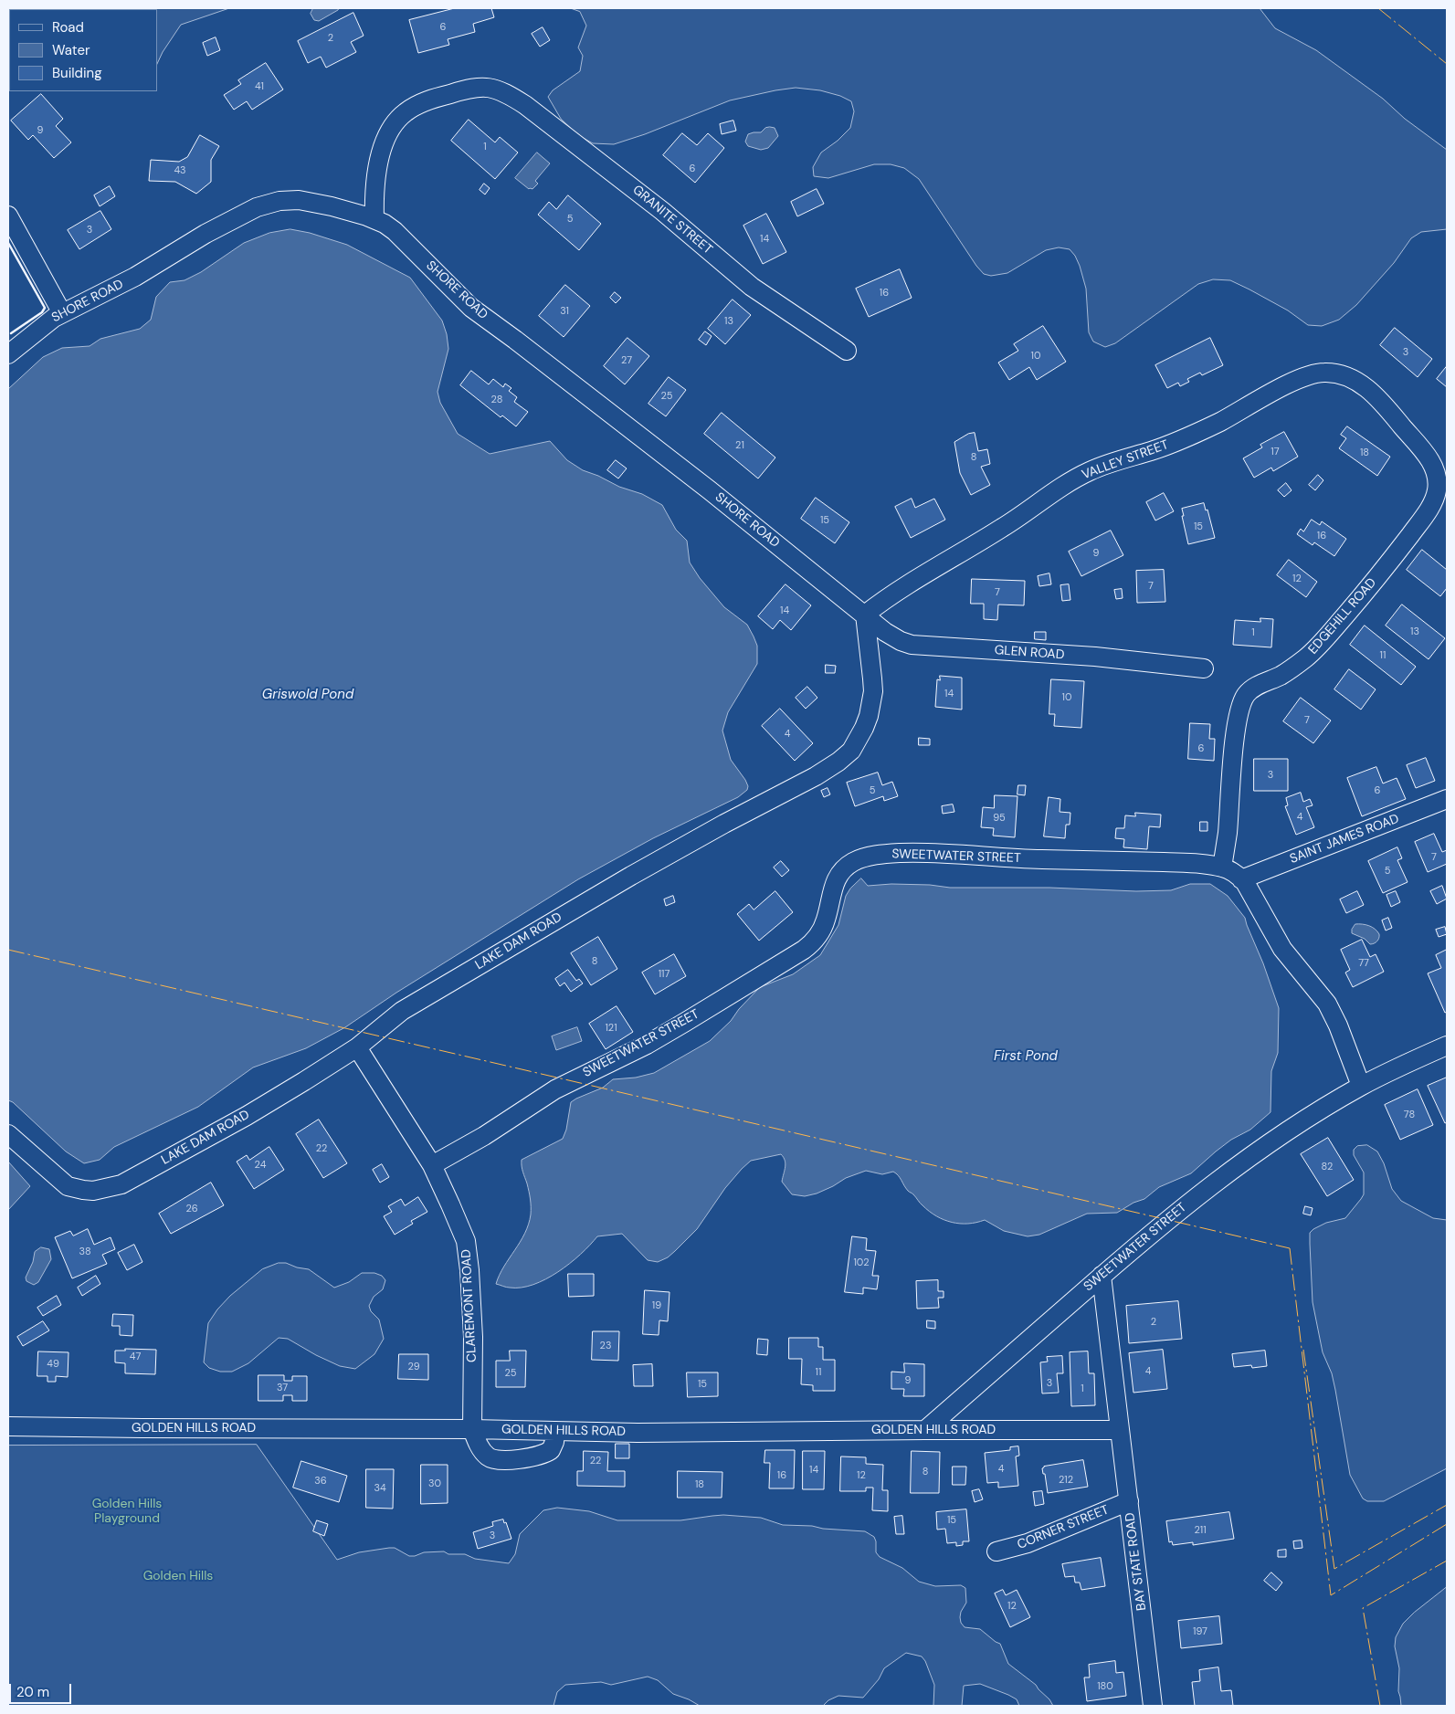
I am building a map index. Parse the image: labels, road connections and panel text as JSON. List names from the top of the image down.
{
  "streets": {
    "street": [
      "GRANITE STREET",
      "SHORE ROAD",
      "VALLEY STREET",
      "EDGEHILL ROAD",
      "GLEN ROAD",
      "SAINT JAMES ROAD",
      "SWEETWATER STREET",
      "LAKE DAM ROAD",
      "CLAREMONT ROAD",
      "GOLDEN HILLS ROAD",
      "CORNER STREET",
      "BAY STATE ROAD"
    ]
  },
  "crossings": [
    ["GRANITE STREET", "SHORE ROAD"],
    ["SHORE ROAD", "VALLEY STREET"],
    ["SHORE ROAD", "GLEN ROAD"],
    ["SHORE ROAD", "LAKE DAM ROAD"],
    ["VALLEY STREET", "EDGEHILL ROAD"],
    ["VALLEY STREET", "GLEN ROAD"],
    ["VALLEY STREET", "LAKE DAM ROAD"],
    ["EDGEHILL ROAD", "SWEETWATER STREET"],
    ["GLEN ROAD", "LAKE DAM ROAD"],
    ["SAINT JAMES ROAD", "SWEETWATER STREET"],
    ["SWEETWATER STREET", "CLAREMONT ROAD"],
    ["SWEETWATER STREET", "GOLDEN HILLS ROAD"],
    ["SWEETWATER STREET", "BAY STATE ROAD"],
    ["LAKE DAM ROAD", "CLAREMONT ROAD"],
    ["CLAREMONT ROAD", "GOLDEN HILLS ROAD"],
    ["GOLDEN HILLS ROAD", "BAY STATE ROAD"],
    ["CORNER STREET", "BAY STATE ROAD"]
  ],
  "water": ["Griswold Pond", "First Pond"],
  "parks": ["Golden Hills Playground", "Golden Hills"],
  "house_numbers": [
    "6",
    "2",
    "41",
    "9",
    "1",
    "6",
    "43",
    "5",
    "3",
    "14",
    "16",
    "31",
    "13",
    "3",
    "10",
    "27",
    "25",
    "28",
    "21",
    "17",
    "18",
    "8",
    "15",
    "15",
    "16",
    "9",
    "12",
    "7",
    "7",
    "14",
    "13",
    "1",
    "11",
    "14",
    "10",
    "7",
    "4",
    "6",
    "3",
    "5",
    "6",
    "4",
    "95",
    "7",
    "5",
    "8",
    "77",
    "117",
    "121",
    "78",
    "22",
    "24",
    "82",
    "26",
    "38",
    "102",
    "19",
    "2",
    "23",
    "47",
    "49",
    "29",
    "4",
    "11",
    "25",
    "9",
    "3",
    "15",
    "37",
    "1",
    "22",
    "4",
    "14",
    "8",
    "16",
    "12",
    "212",
    "36",
    "30",
    "18",
    "34",
    "15",
    "211",
    "3",
    "12",
    "197",
    "180"
  ],
  "legend": ["Road", "Water", "Building"],
  "scale_bar": "20 m"
}
